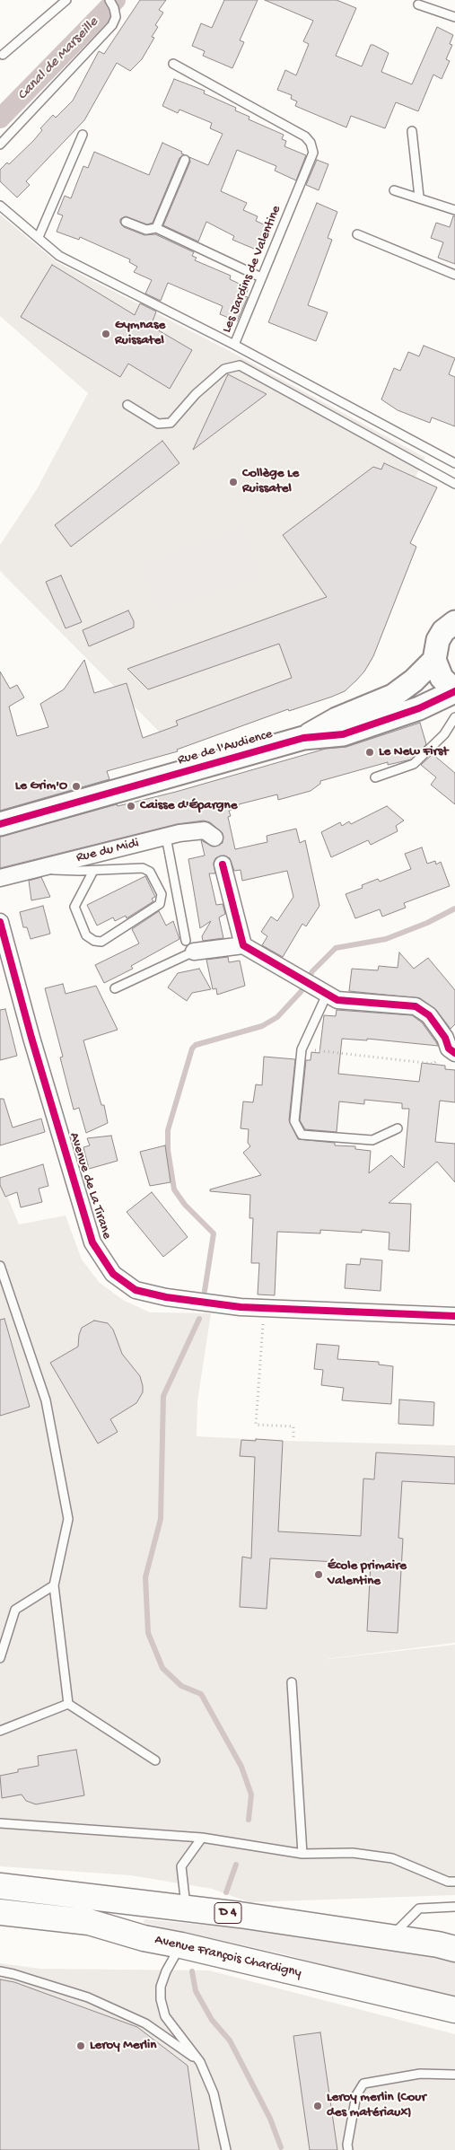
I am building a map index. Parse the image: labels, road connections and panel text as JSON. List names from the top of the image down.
{
  "streets": {
    "main road": ["D 4", "Avenue François Chardigny"],
    "street": ["Rue de l'Audience", "Rue du Midi", "Avenue de La Tirane"],
    "lane": ["Les Jardins de Valentine"]
  },
  "water": ["Canal de Marseille"],
  "places": [
    "Gymnase Ruissatel",
    "Collège Le Ruissatel",
    "Le New First",
    "Le Grim'O",
    "Caisse d'Épargne",
    "École primaire Valentine",
    "Leroy Merlin",
    "Leroy merlin (Cour des matériaux)"
  ]
}
